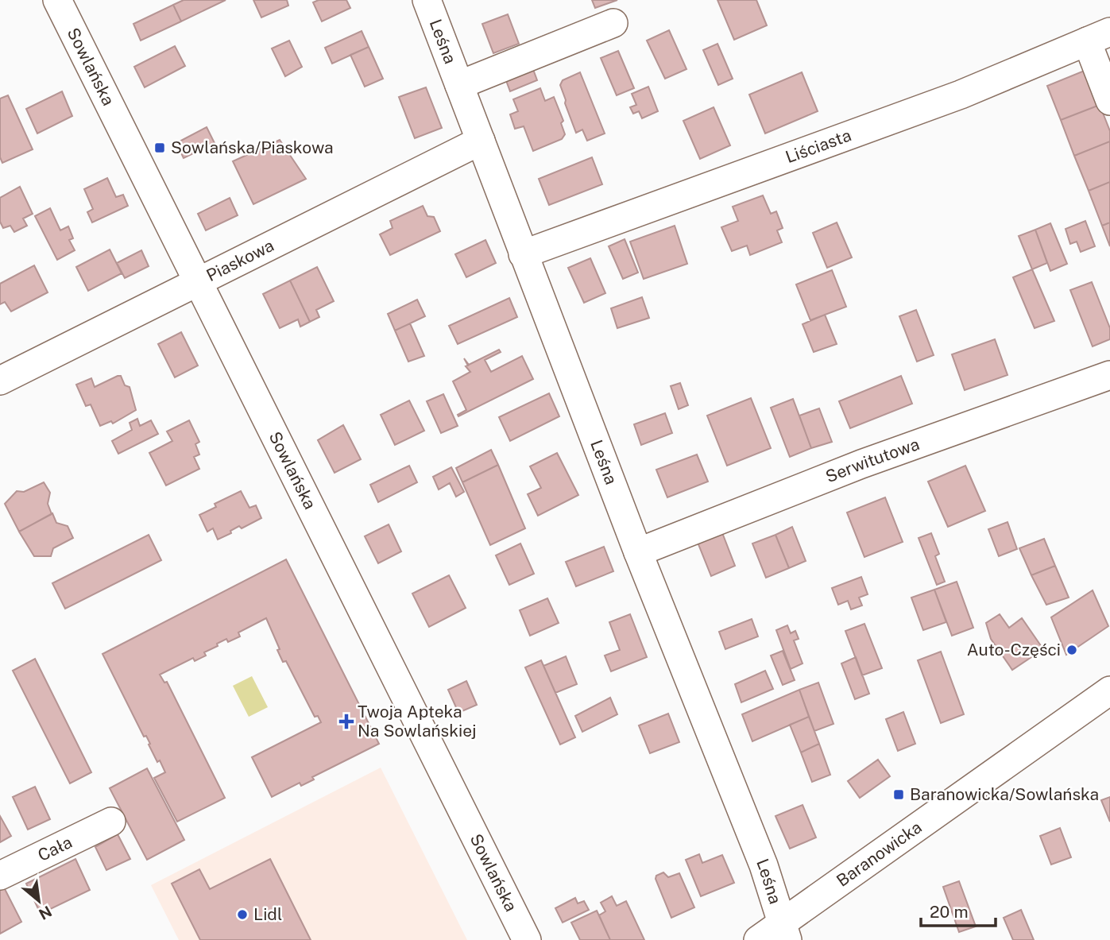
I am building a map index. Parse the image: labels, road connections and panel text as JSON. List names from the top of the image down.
{
  "streets": {
    "street": [
      "Leśna",
      "Sowlańska",
      "Liściasta",
      "Piaskowa",
      "Serwitutowa",
      "Cała",
      "Baranowicka"
    ]
  },
  "crossings": [
    ["Leśna", "Liściasta"],
    ["Leśna", "Piaskowa"],
    ["Leśna", "Serwitutowa"],
    ["Leśna", "Baranowicka"],
    ["Sowlańska", "Piaskowa"]
  ],
  "places": {
    "transit": ["Sowlańska/Piaskowa", "Baranowicka/Sowlańska"],
    "other": ["Auto-Części", "Lidl"],
    "health": ["Twoja Apteka Na Sowlańskiej"]
  },
  "scale_bar": "20 m",
  "north": "bottom right"
}
